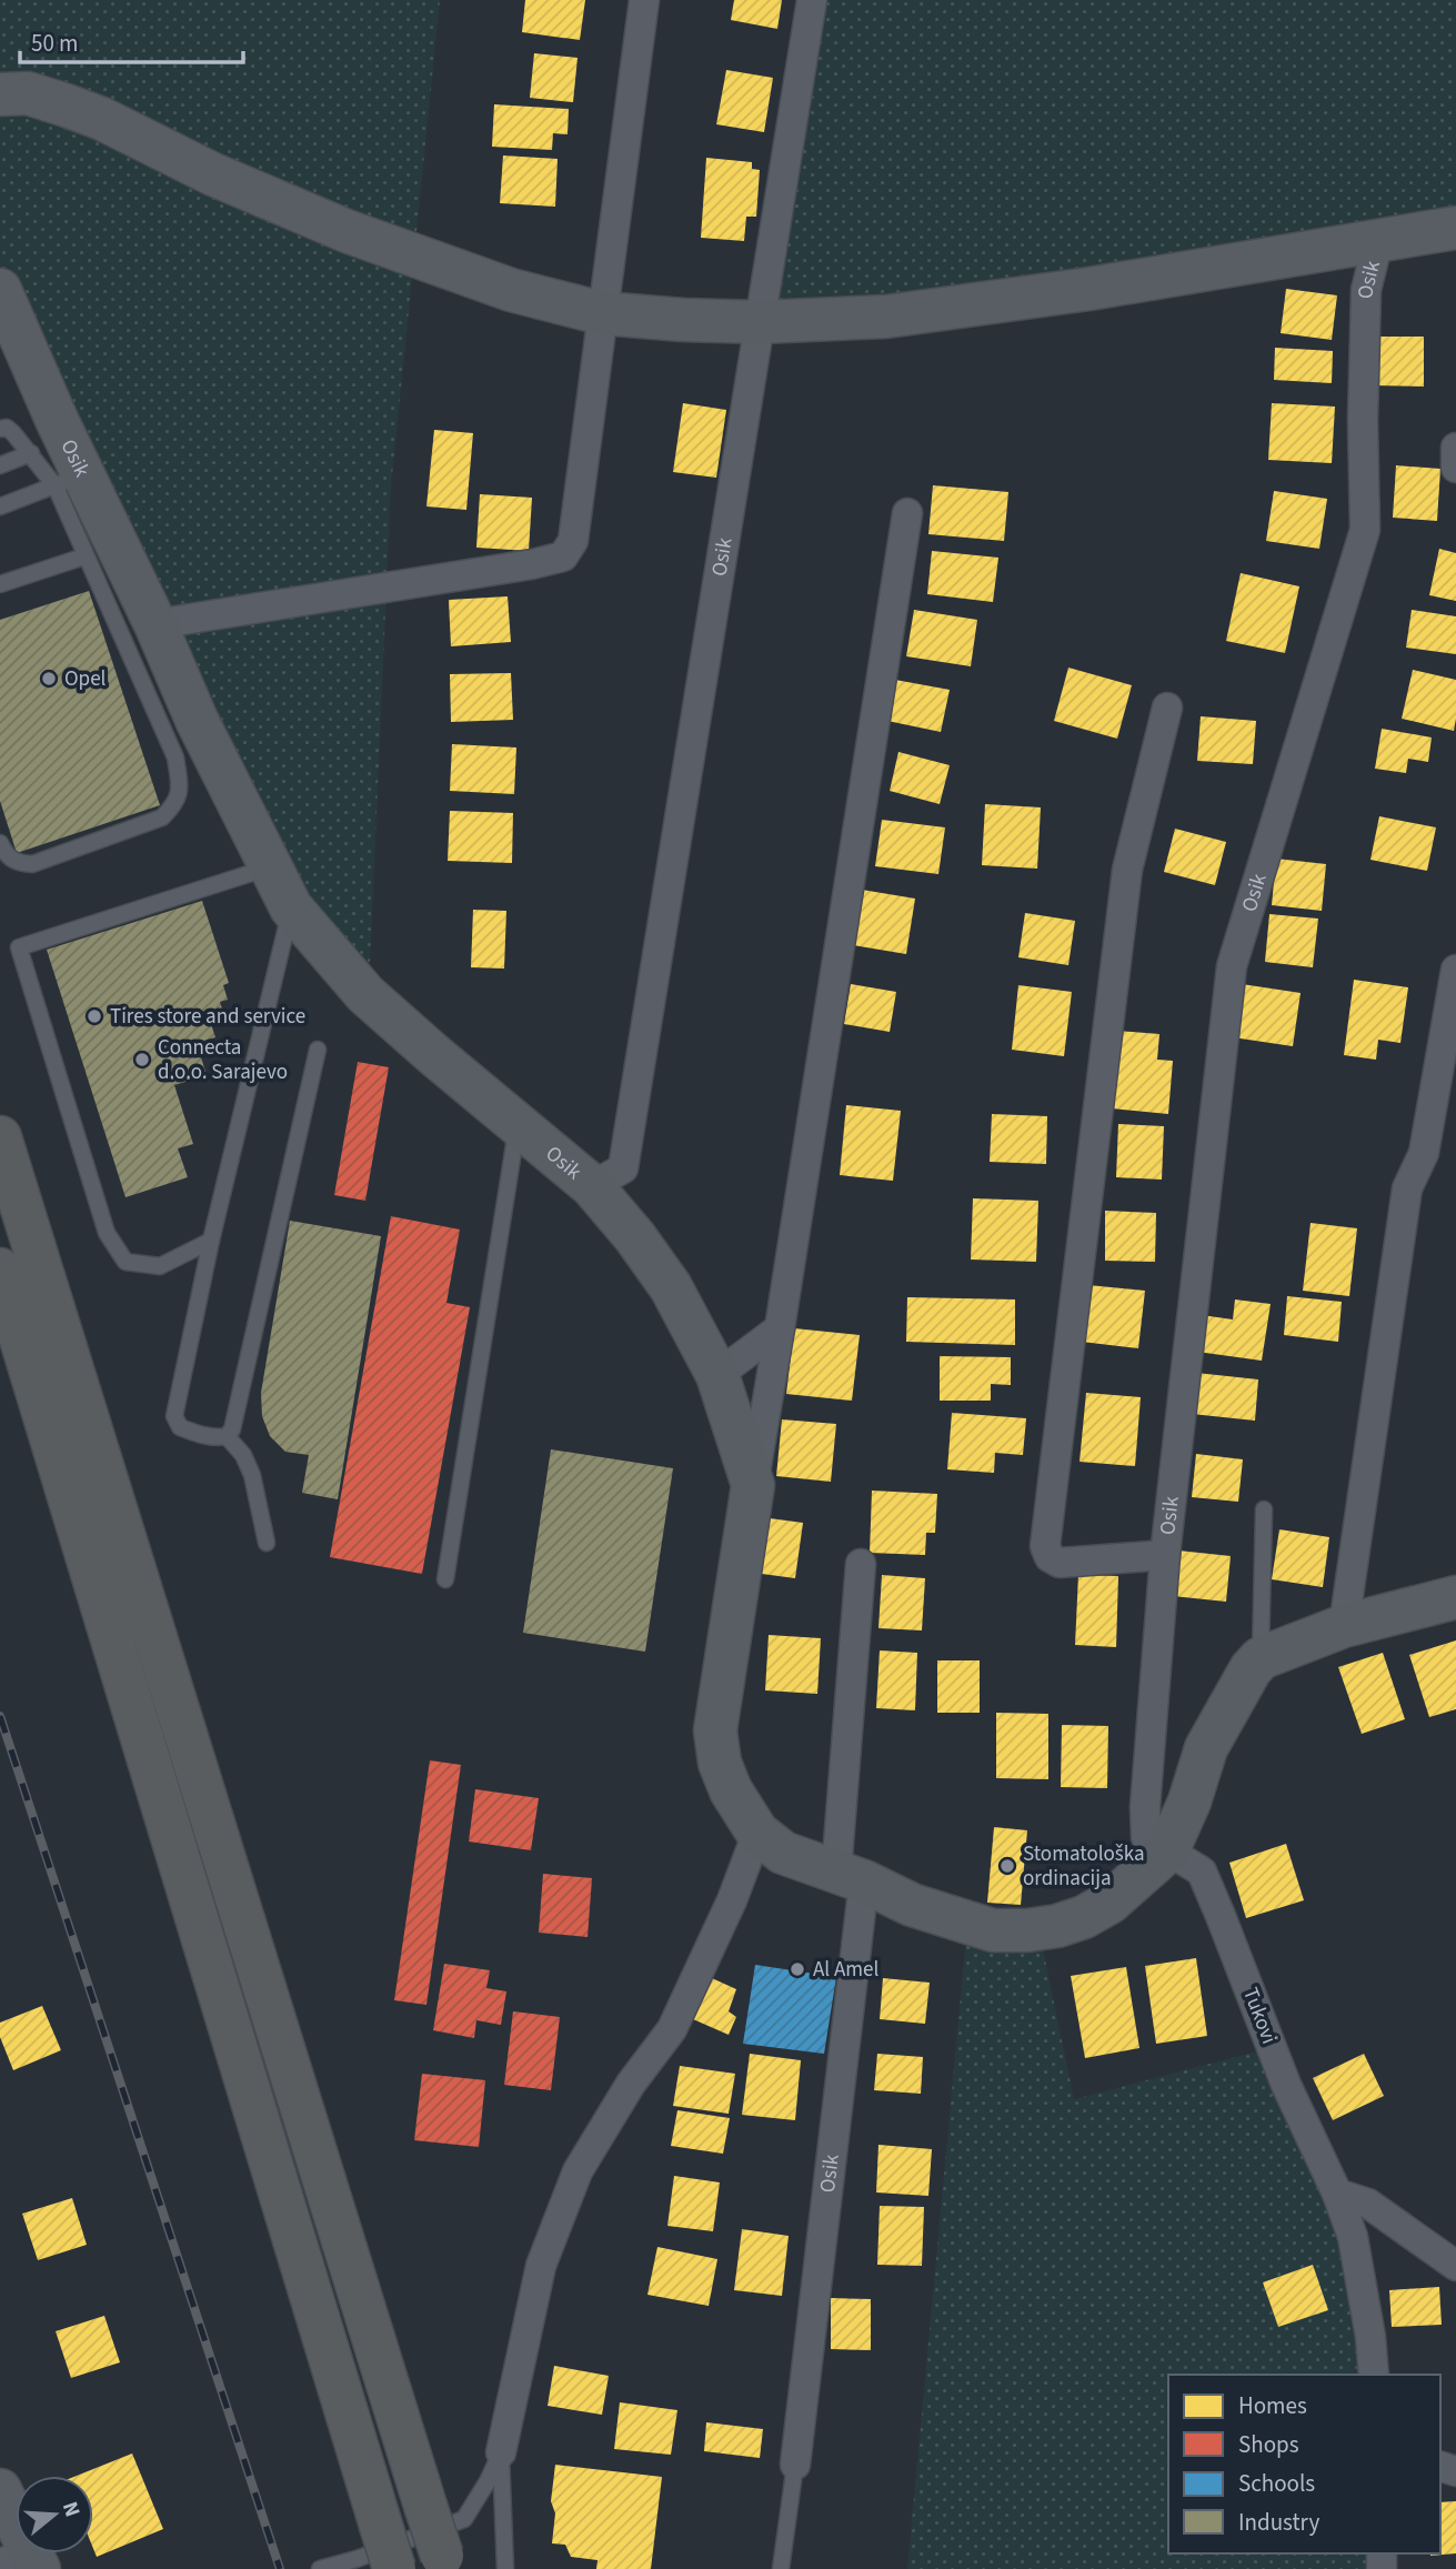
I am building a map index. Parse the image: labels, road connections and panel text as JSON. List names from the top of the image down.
{
  "streets": {
    "main road": ["Osik"],
    "street": ["Tukovi"]
  },
  "crossings": [
    ["Osik", "Tukovi"]
  ],
  "places": [
    "Opel",
    "Tires store and service",
    "Connecta d.o.o. Sarajevo",
    "Stomatološka ordinacija",
    "Al Amel"
  ],
  "legend": [
    "Homes",
    "Shops",
    "Schools",
    "Industry"
  ],
  "scale_bar": "50 m",
  "north": "right"
}
